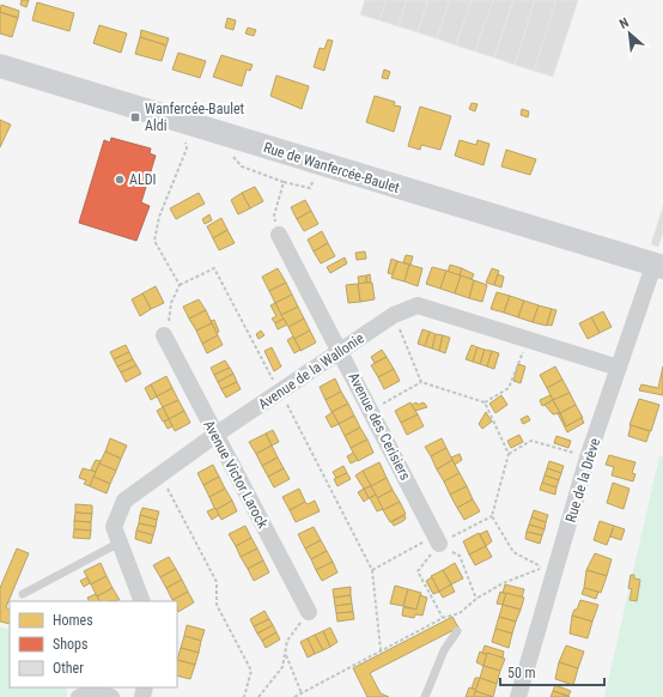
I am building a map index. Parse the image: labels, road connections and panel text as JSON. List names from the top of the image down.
{
  "streets": {
    "main road": ["Rue de Wanfercée-Baulet"],
    "street": [
      "Avenue de la Wallonie",
      "Avenue des Cerisiers",
      "Avenue Victor Larock",
      "Rue de la Drève"
    ]
  },
  "crossings": [
    ["Rue de Wanfercée-Baulet", "Rue de la Drève"],
    ["Avenue de la Wallonie", "Avenue des Cerisiers"],
    ["Avenue de la Wallonie", "Avenue Victor Larock"],
    ["Avenue de la Wallonie", "Rue de la Drève"]
  ],
  "places": {
    "transit": ["Wanfercée-Baulet Aldi"],
    "other": ["ALDI"]
  },
  "legend": ["Homes", "Shops", "Other"],
  "scale_bar": "50 m",
  "north": "top left"
}
